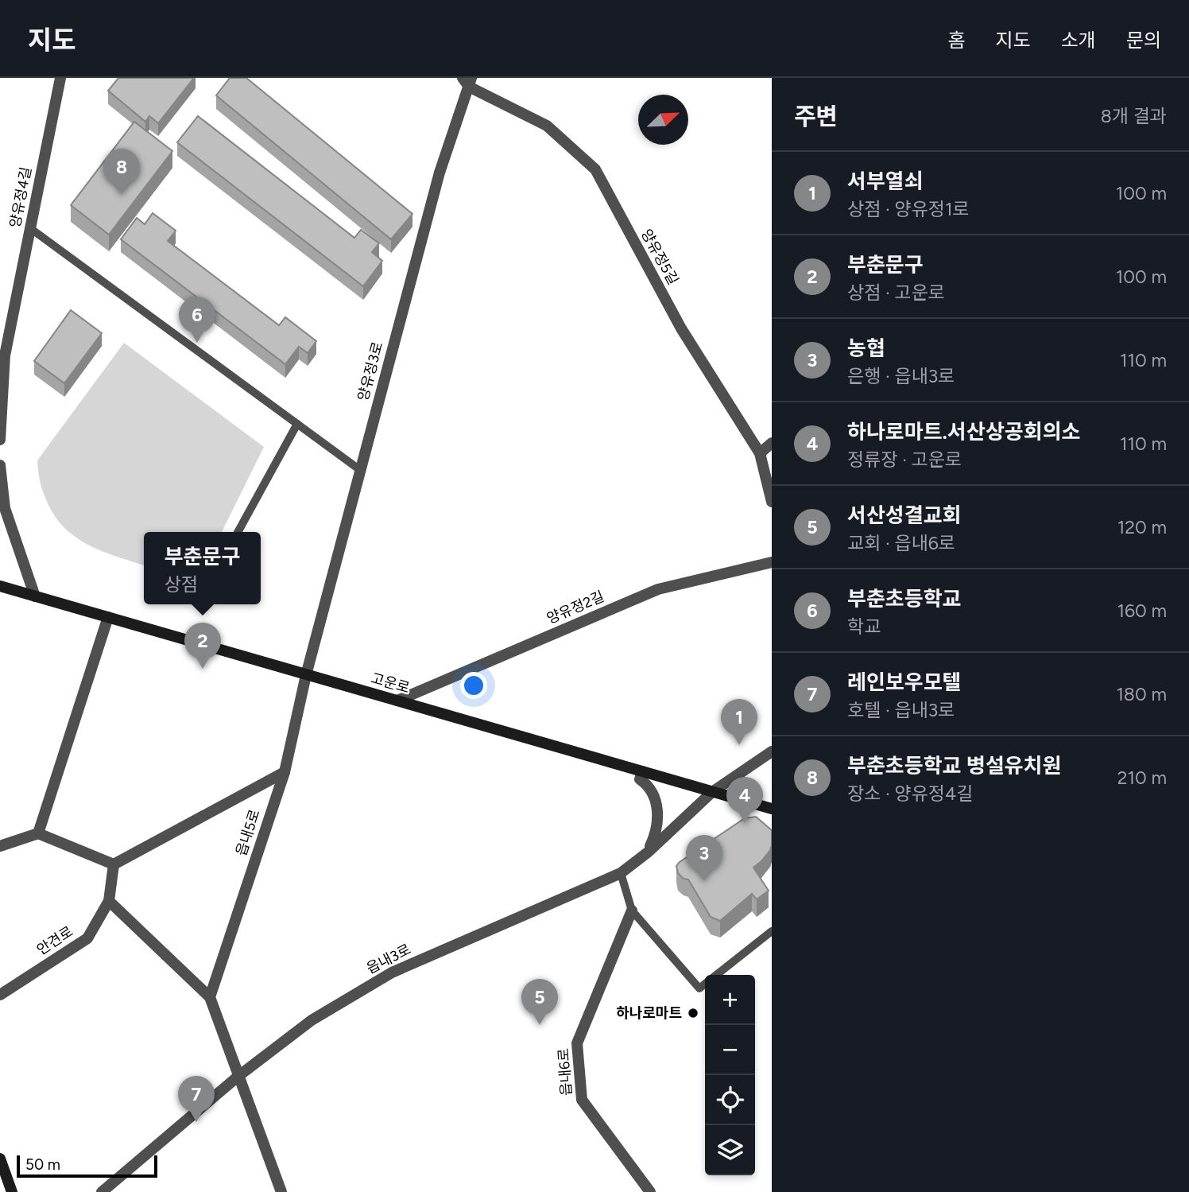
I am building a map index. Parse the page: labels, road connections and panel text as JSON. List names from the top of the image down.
{
  "streets": {
    "street": [
      "양유정4길",
      "양유정5길",
      "양유정3로",
      "양유정2길",
      "고운로",
      "읍내5로",
      "안견로",
      "읍내3로",
      "읍내6로"
    ]
  },
  "crossings": [
    ["양유정5길", "양유정3로"],
    ["양유정3로", "고운로"],
    ["양유정3로", "읍내5로"],
    ["양유정2길", "고운로"],
    ["고운로", "읍내5로"],
    ["고운로", "읍내3로"]
  ],
  "places": ["하나로마트"],
  "scale_bar": "50 m",
  "north": "top right",
  "page": {
    "header": "지도",
    "nav": [
      "홈",
      "지도",
      "소개",
      "문의"
    ],
    "heading": ["주변", "8개 결과"],
    "pins": [
      "8",
      "6",
      "2",
      "1",
      "4",
      "3",
      "5",
      "7"
    ],
    "list": [
      {
        "mark": "1",
        "name": "서부열쇠",
        "note": "상점 · 양유정1로",
        "value": "100 m"
      },
      {
        "mark": "2",
        "name": "부춘문구",
        "note": "상점 · 고운로",
        "value": "100 m"
      },
      {
        "mark": "3",
        "name": "농협",
        "note": "은행 · 읍내3로",
        "value": "110 m"
      },
      {
        "mark": "4",
        "name": "하나로마트.서산상공회의소",
        "note": "정류장 · 고운로",
        "value": "110 m"
      },
      {
        "mark": "5",
        "name": "서산성결교회",
        "note": "교회 · 읍내6로",
        "value": "120 m"
      },
      {
        "mark": "6",
        "name": "부춘초등학교",
        "note": "학교",
        "value": "160 m"
      },
      {
        "mark": "7",
        "name": "레인보우모텔",
        "note": "호텔 · 읍내3로",
        "value": "180 m"
      },
      {
        "mark": "8",
        "name": "부춘초등학교 병설유치원",
        "note": "장소 · 양유정4길",
        "value": "210 m"
      }
    ],
    "popup": ["부춘문구", "상점"],
    "map_buttons": ["+", "−"],
    "scale": "50 m"
  }
}
